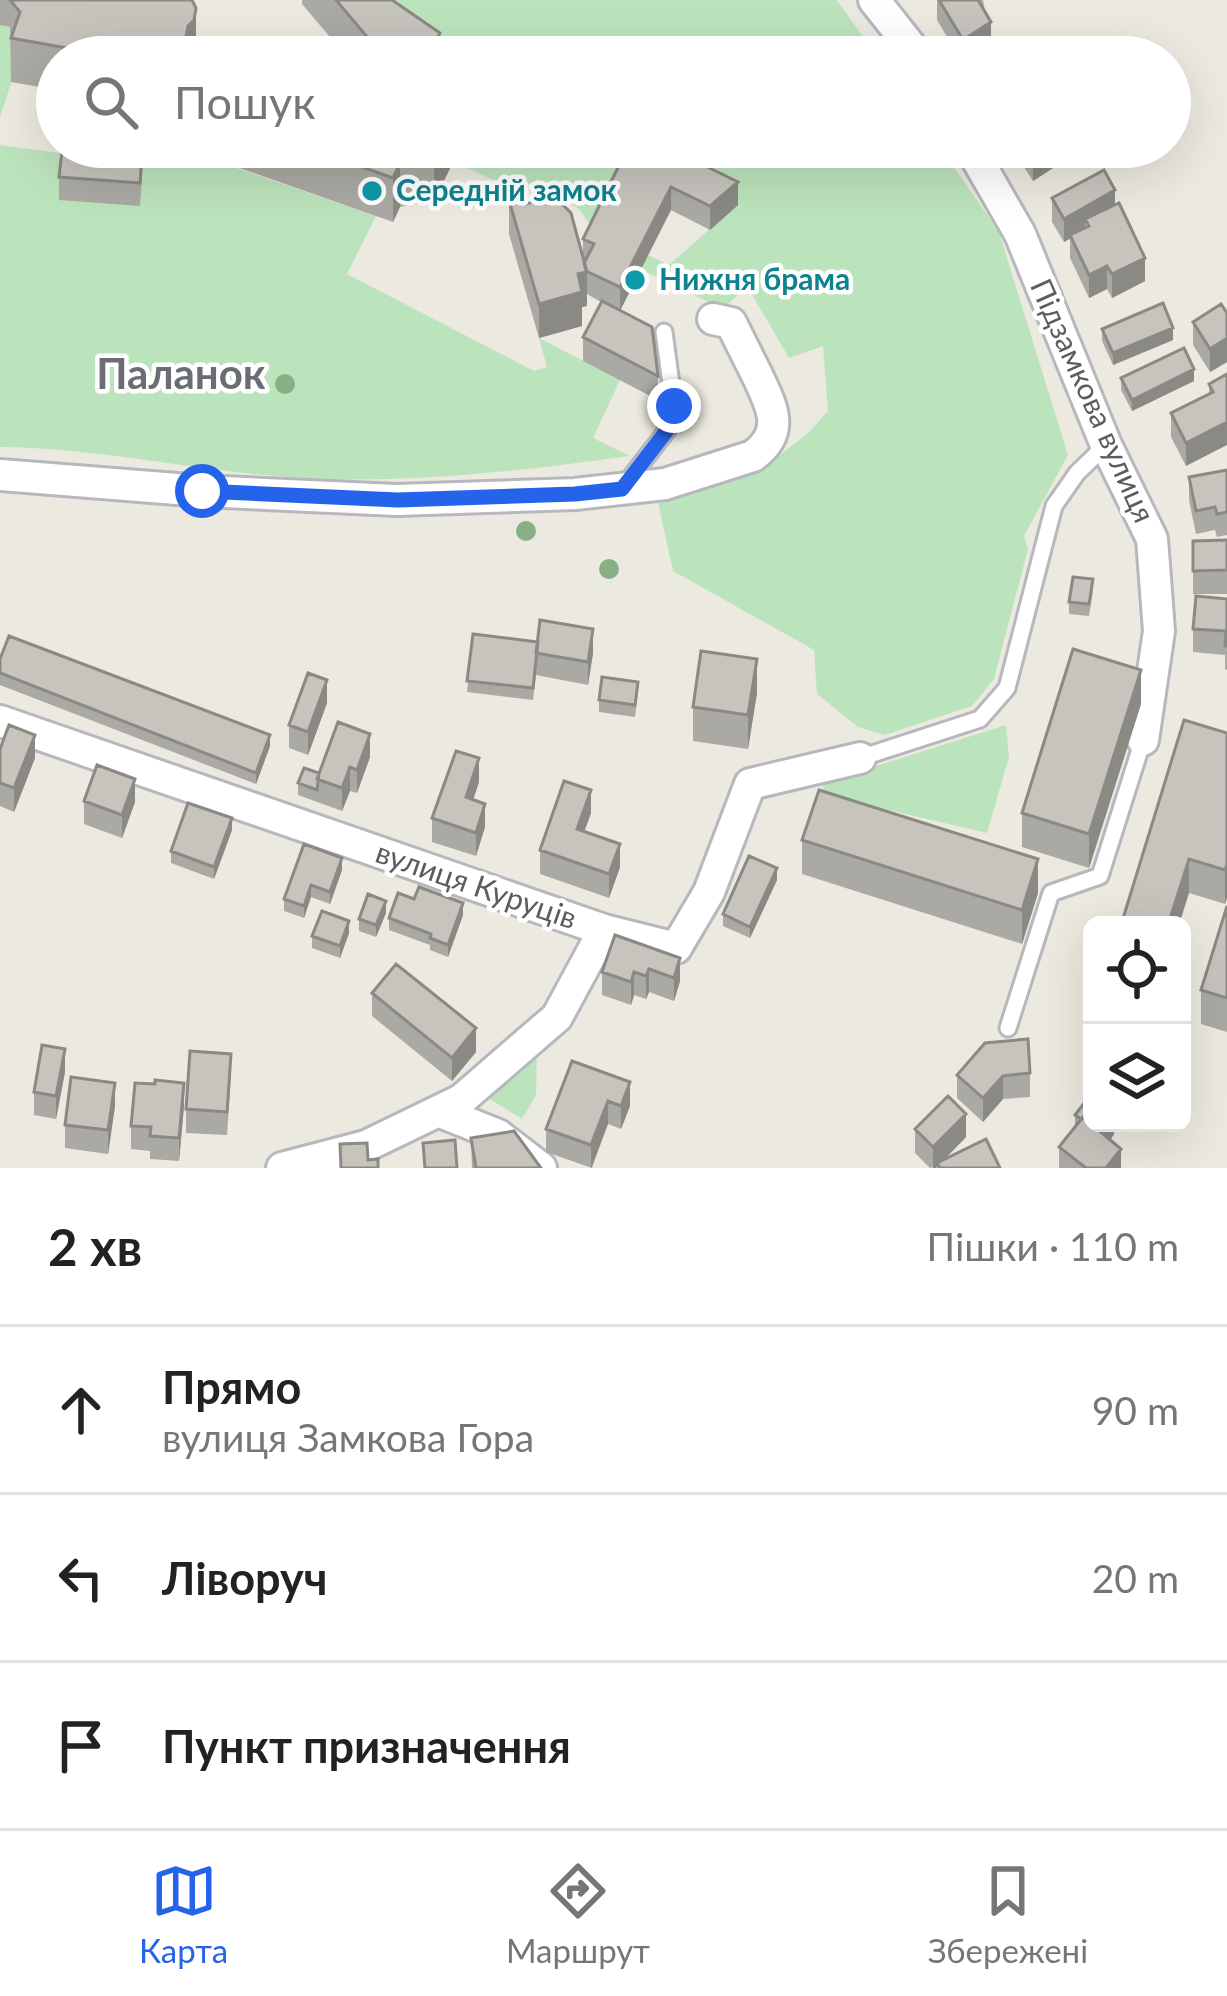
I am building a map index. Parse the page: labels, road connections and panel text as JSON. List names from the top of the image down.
{
  "streets": {
    "street": ["Підзамкова вулиця", "вулиця Куруців"]
  },
  "districts": ["Паланок"],
  "places": ["Середній замок", "Нижня брама"],
  "page": {
    "search": "Пошук",
    "heading": ["2 хв", "Пішки · 110 m"],
    "list": [
      ["Прямо", "вулиця Замкова Гора", "90 m"],
      ["Ліворуч", "20 m"],
      "Пункт призначення"
    ],
    "nav": ["Карта", "Маршрут", "Збережені"]
  }
}
